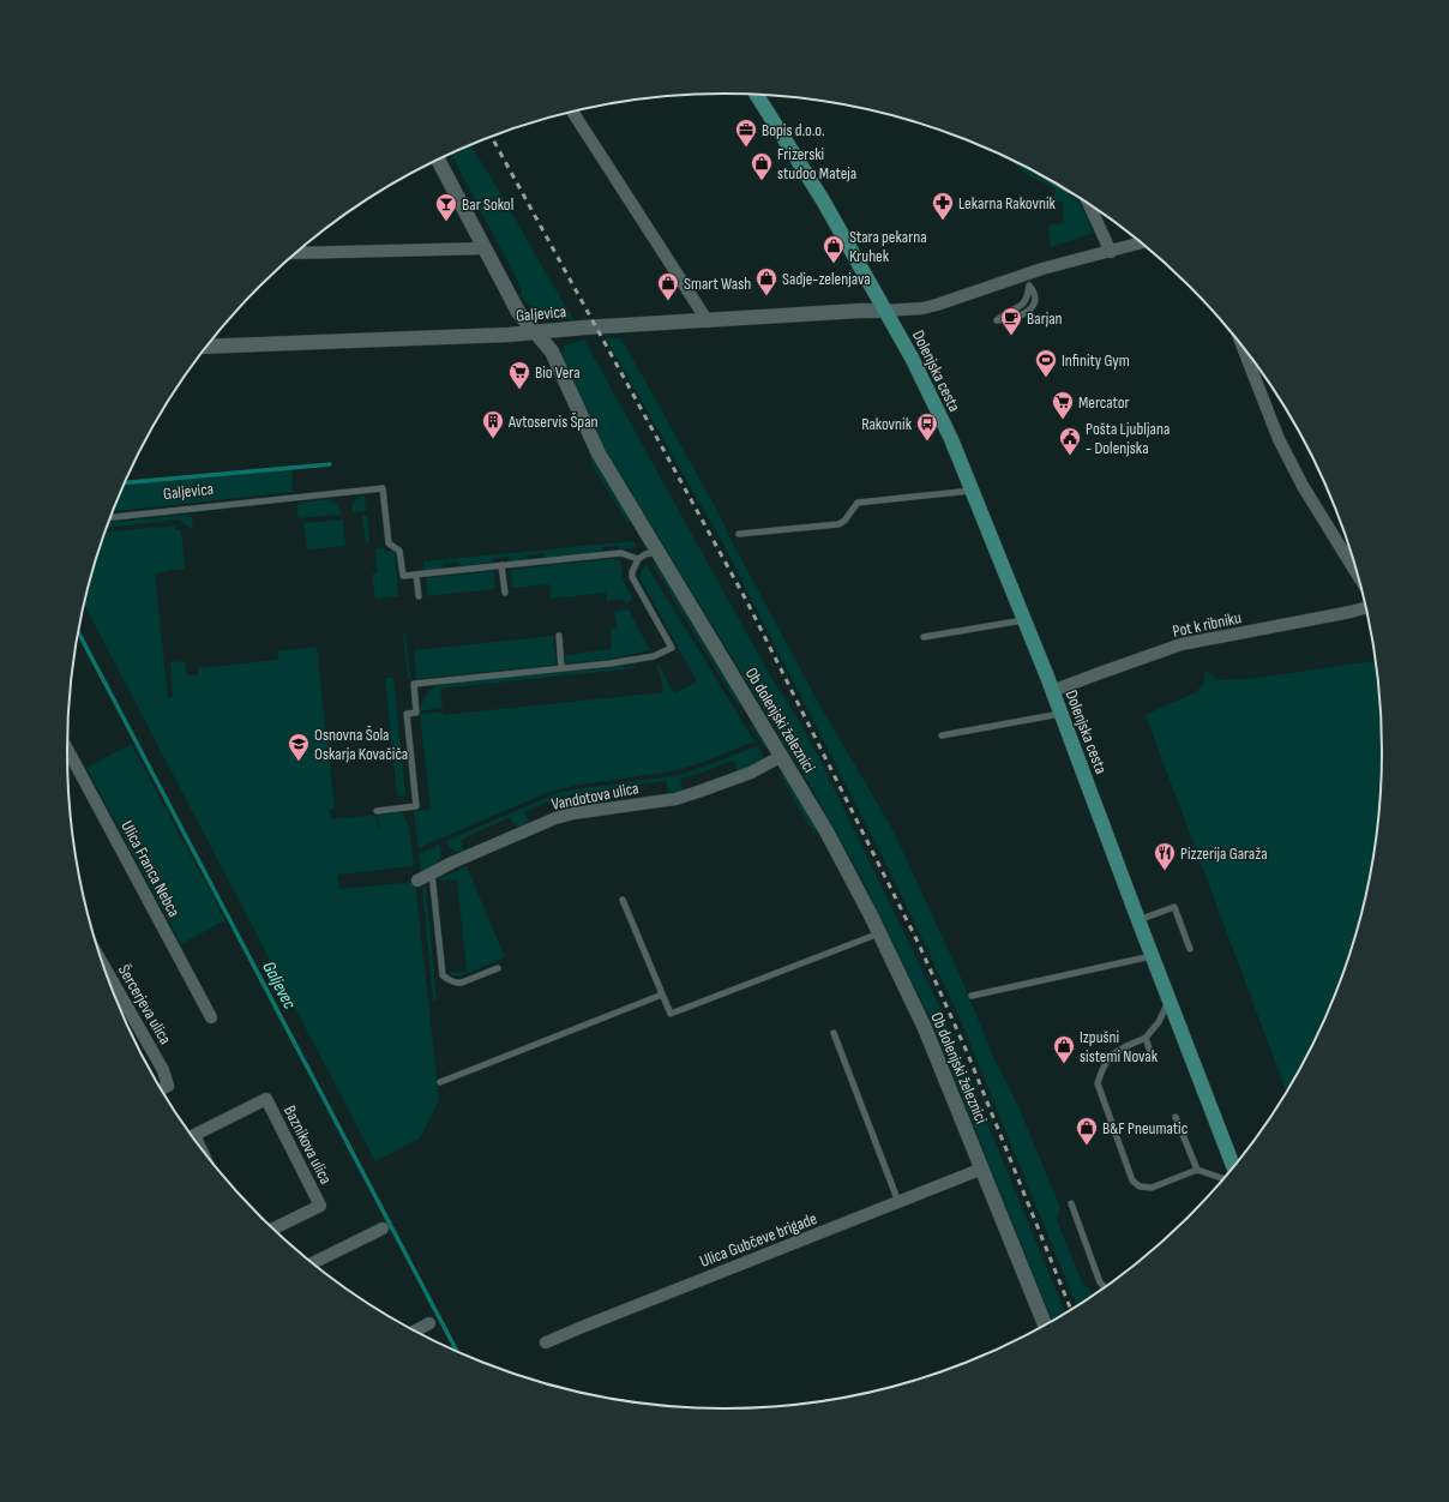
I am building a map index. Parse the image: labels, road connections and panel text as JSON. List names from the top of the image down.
{
  "streets": {
    "main road": ["Dolenjska cesta"],
    "street": [
      "Galjevica",
      "Pot k ribniku",
      "Ob dolenjski železnici",
      "Vandotova ulica",
      "Ulica Franca Nebca",
      "Šercerjeva ulica",
      "Baznikova ulica",
      "Ulica Gubčeve brigade"
    ]
  },
  "crossings": [
    ["Galjevica", "Dolenjska cesta"],
    ["Galjevica", "Ob dolenjski železnici"],
    ["Dolenjska cesta", "Pot k ribniku"],
    ["Ob dolenjski železnici", "Vandotova ulica"],
    ["Ob dolenjski železnici", "Ulica Gubčeve brigade"]
  ],
  "water": ["Galjevec"],
  "places": {
    "office": ["Bopis d.o.o."],
    "shop": [
      "Frizerski studoo Mateja",
      "Stara pekarna Kruhek",
      "Sadje-zelenjava",
      "Smart Wash",
      "Izpušni sistemi Novak",
      "B&F Pneumatic"
    ],
    "pharmacy": ["Lekarna Rakovnik"],
    "bar": ["Bar Sokol"],
    "cafe": ["Barjan"],
    "sports": ["Infinity Gym"],
    "supermarket": ["Bio Vera", "Mercator"],
    "building": ["Avtoservis Špan"],
    "bus stop": ["Rakovnik"],
    "public building": ["Pošta Ljubljana - Dolenjska"],
    "school or university": ["Osnovna Šola Oskarja Kovačiča"],
    "restaurant": ["Pizzerija Garaža"]
  }
}
